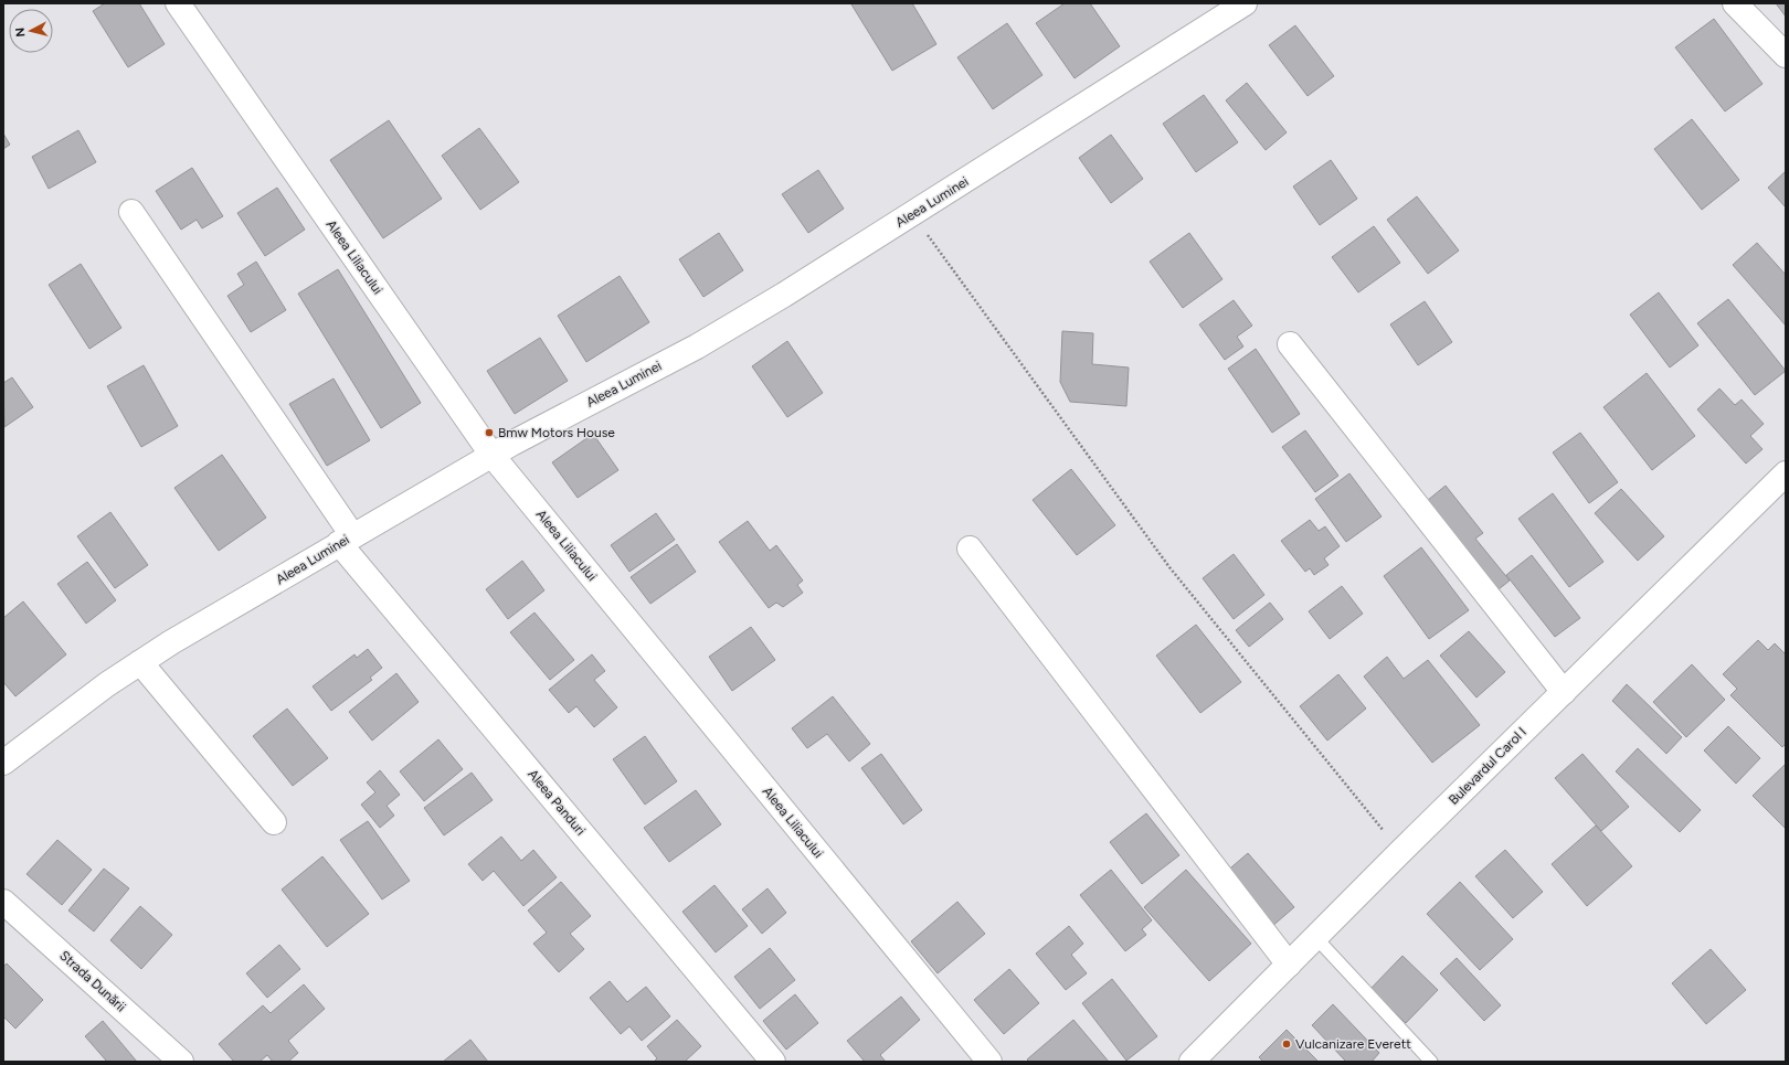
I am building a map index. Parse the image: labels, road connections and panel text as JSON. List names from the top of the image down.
{
  "streets": {
    "street": [
      "Aleea Luminei",
      "Aleea Liliacului",
      "Bulevardul Carol I",
      "Aleea Panduri",
      "Strada Dunării"
    ]
  },
  "crossings": [
    ["Aleea Luminei", "Aleea Liliacului"],
    ["Aleea Luminei", "Aleea Panduri"]
  ],
  "places": ["Bmw Motors House", "Vulcanizare Everett"],
  "north": "left"
}
